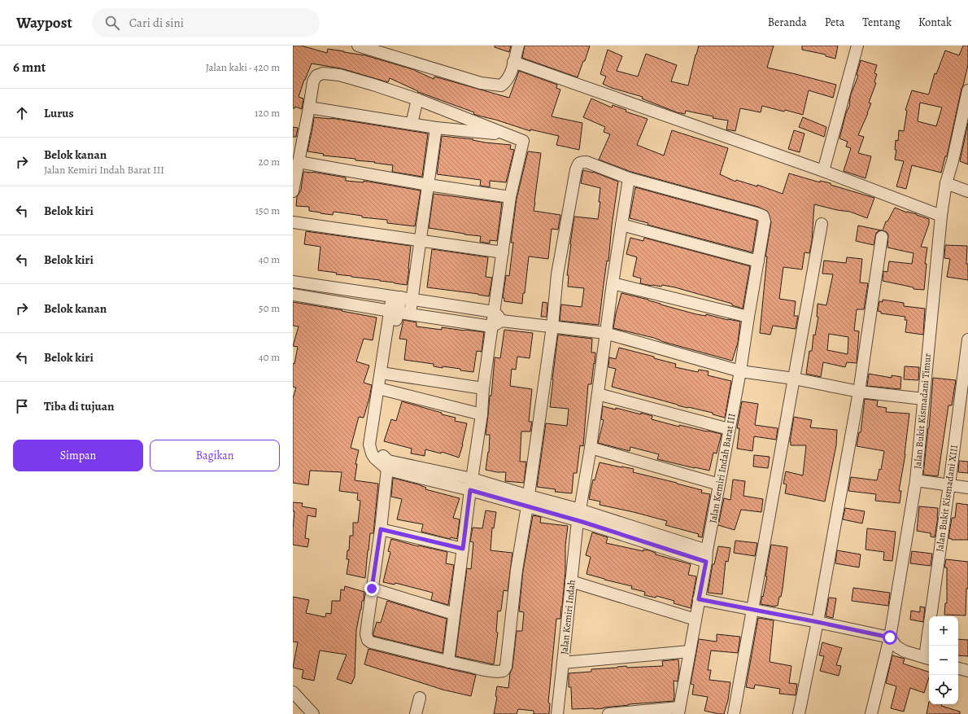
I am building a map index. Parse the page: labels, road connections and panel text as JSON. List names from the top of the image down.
{
  "streets": {
    "street": [
      "Jalan Bukit Kismadani Timur",
      "Jalan Kemiri Indah Barat III",
      "Jalan Bukit Kismadani XIII",
      "Jalan Kemiri Indah"
    ]
  },
  "crossings": [
    ["Jalan Kemiri Indah Barat III", "Jalan Kemiri Indah"]
  ],
  "page": {
    "header": "Waypost",
    "search": "Cari di sini",
    "nav": [
      "Beranda",
      "Peta",
      "Tentang",
      "Kontak"
    ],
    "heading": ["6 mnt", "Jalan kaki · 420 m"],
    "list": [
      ["Lurus", "120 m"],
      ["Belok kanan", "Jalan Kemiri Indah Barat III", "20 m"],
      ["Belok kiri", "150 m"],
      ["Belok kiri", "40 m"],
      ["Belok kanan", "50 m"],
      ["Belok kiri", "40 m"],
      "Tiba di tujuan"
    ],
    "buttons": ["Simpan", "Bagikan"],
    "map_buttons": ["+", "−"]
  }
}
